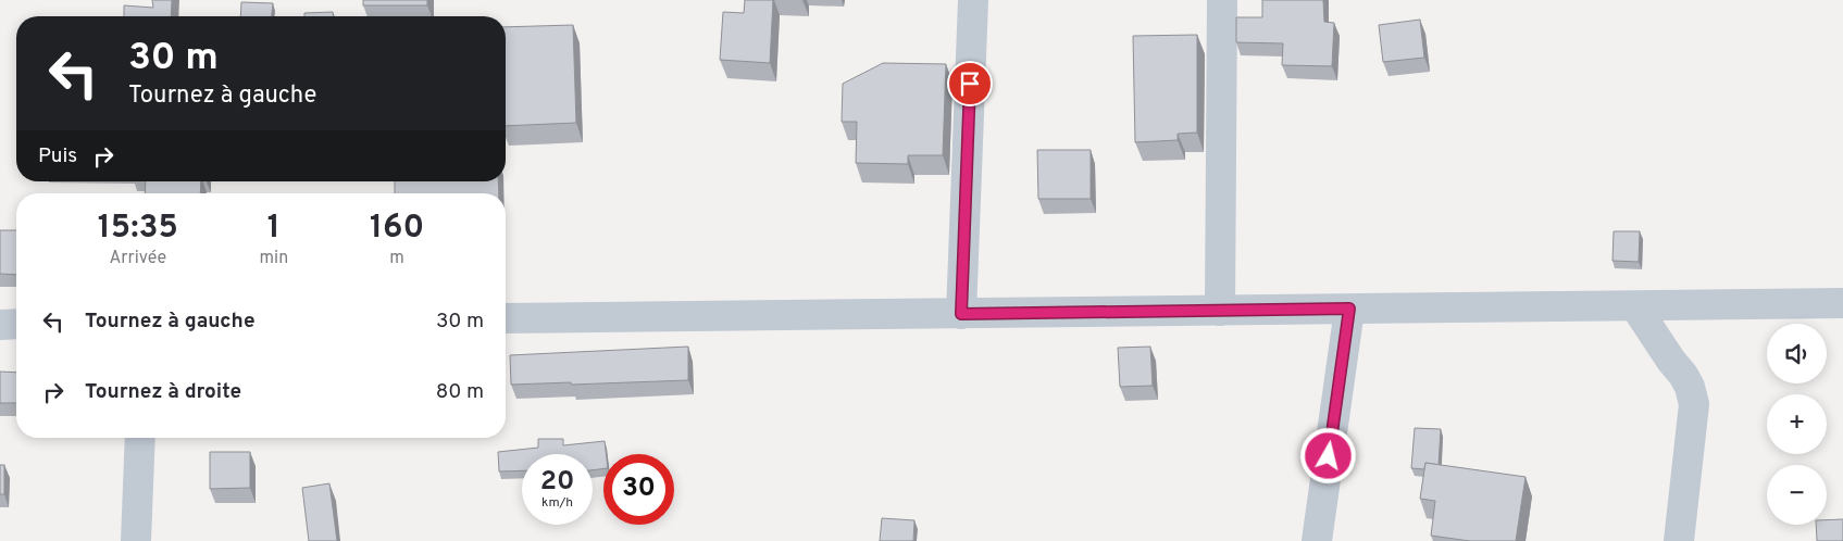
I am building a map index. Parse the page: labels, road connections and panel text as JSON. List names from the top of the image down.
{
  "page": {
    "turn": ["30 m", "Tournez à gauche"],
    "then": "Puis",
    "eta": [
      "15:35",
      "Arrivée",
      "1",
      "min",
      "160",
      "m"
    ],
    "list": [
      {
        "name": "Tournez à gauche",
        "value": "30 m"
      },
      {
        "name": "Tournez à droite",
        "value": "80 m"
      }
    ],
    "map_buttons": ["+", "−"],
    "speed": "20 km/h",
    "limit": "30"
  }
}
